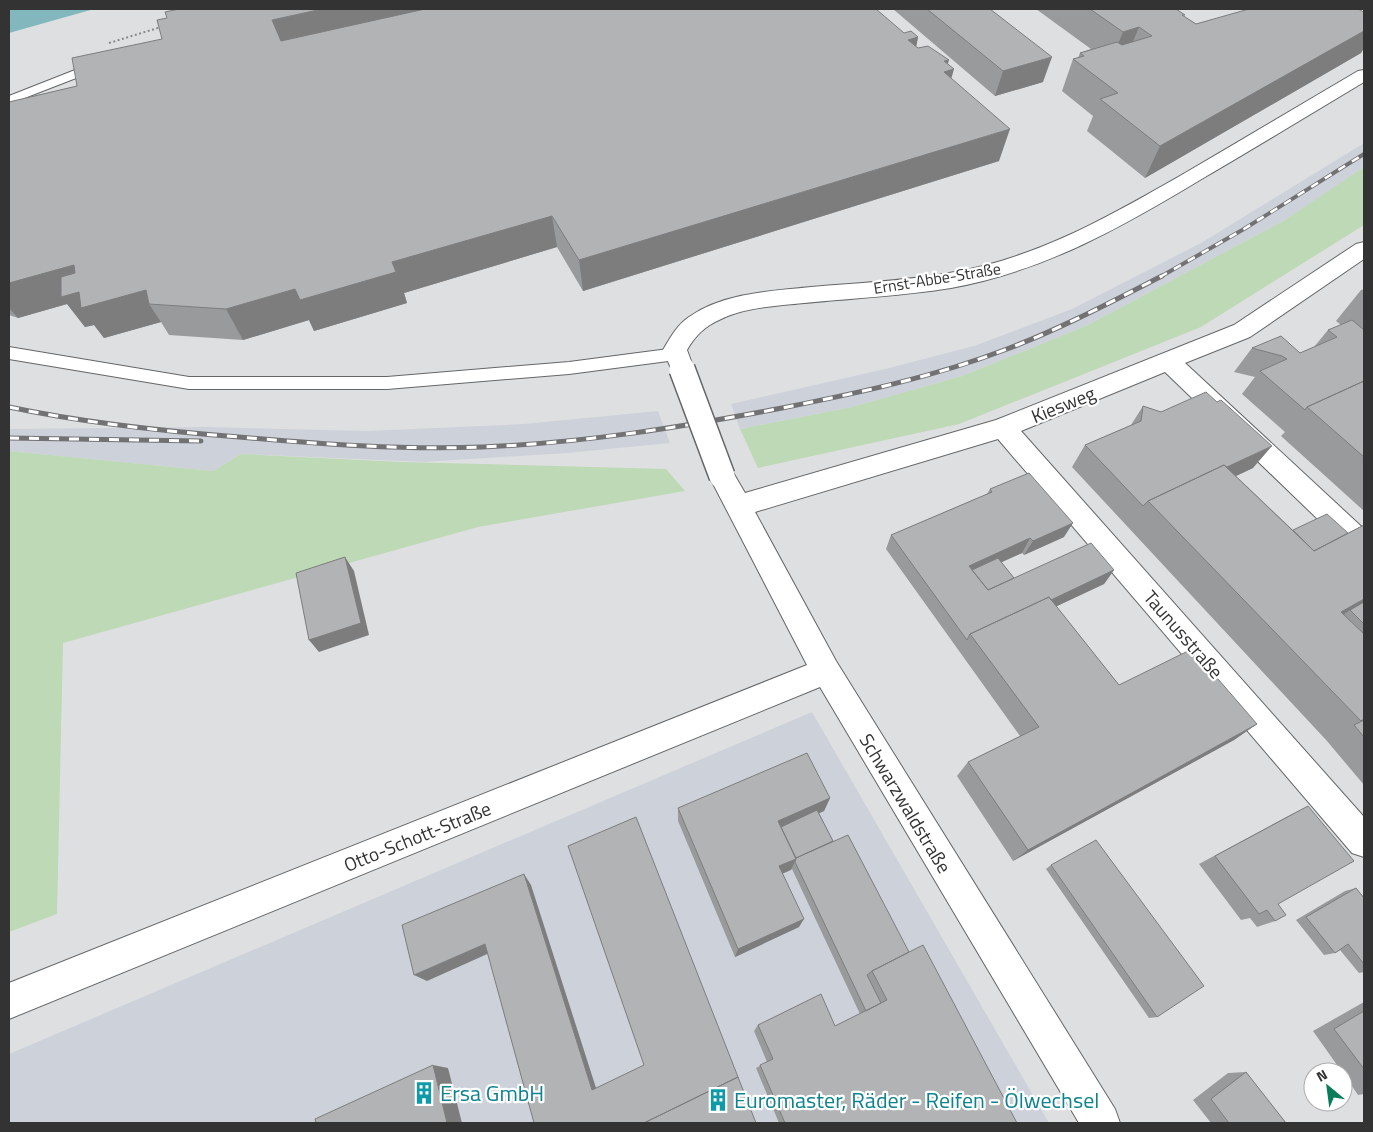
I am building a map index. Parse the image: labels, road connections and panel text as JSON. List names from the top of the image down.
{
  "streets": {
    "street": [
      "Ernst-Abbe-Straße",
      "Kiesweg",
      "Taunusstraße",
      "Schwarzwaldstraße",
      "Otto-Schott-Straße"
    ]
  },
  "crossings": [
    ["Ernst-Abbe-Straße", "Schwarzwaldstraße"],
    ["Kiesweg", "Taunusstraße"],
    ["Kiesweg", "Schwarzwaldstraße"],
    ["Schwarzwaldstraße", "Otto-Schott-Straße"]
  ],
  "places": {
    "building": ["Ersa GmbH", "Euromaster, Räder - Reifen - Ölwechsel"]
  },
  "north": "top left"
}
